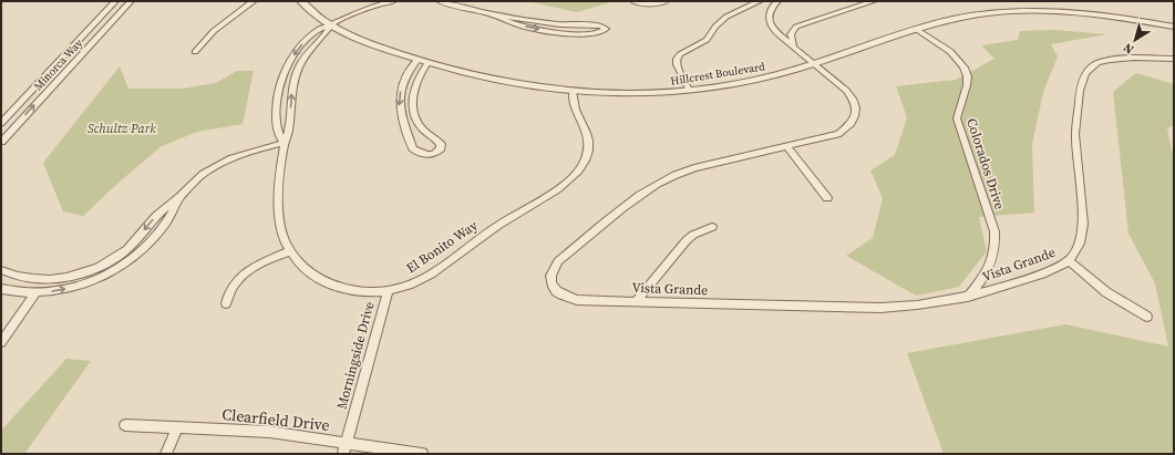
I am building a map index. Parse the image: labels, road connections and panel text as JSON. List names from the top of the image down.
{
  "streets": {
    "street": [
      "Minorca Way",
      "Hillcrest Boulevard",
      "Colorados Drive",
      "El Bonito Way",
      "Vista Grande",
      "Morningside Drive",
      "Clearfield Drive"
    ]
  },
  "crossings": [
    ["Hillcrest Boulevard", "Colorados Drive"],
    ["Hillcrest Boulevard", "El Bonito Way"],
    ["Hillcrest Boulevard", "Vista Grande"],
    ["Colorados Drive", "Vista Grande"],
    ["El Bonito Way", "Morningside Drive"],
    ["Morningside Drive", "Clearfield Drive"]
  ],
  "parks": ["Schultz Park"],
  "north": "bottom left"
}
